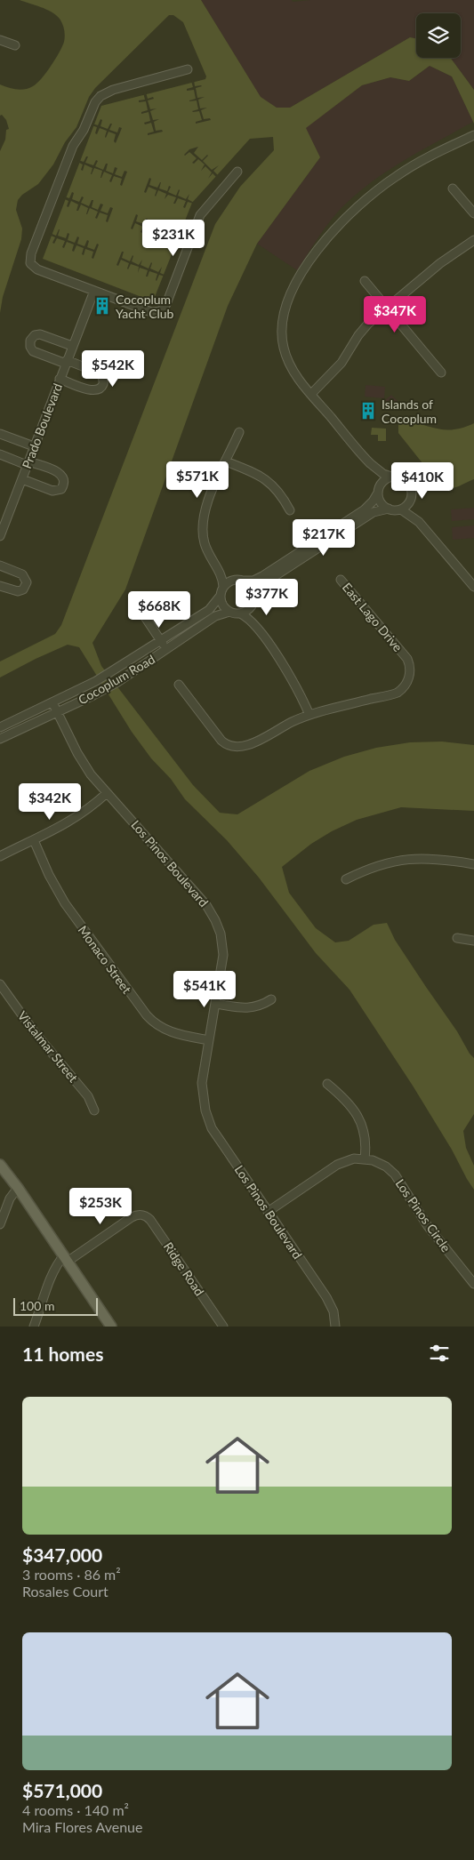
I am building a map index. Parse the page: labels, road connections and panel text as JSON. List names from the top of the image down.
{
  "streets": {
    "street": [
      "Prado Boulevard",
      "East Lago Drive",
      "Cocoplum Road",
      "Los Pinos Boulevard",
      "Monaco Street",
      "Vistalmar Street",
      "Los Pinos Circle",
      "Ridge Road"
    ]
  },
  "crossings": [
    ["Cocoplum Road", "Los Pinos Boulevard"],
    ["Los Pinos Boulevard", "Monaco Street"]
  ],
  "places": {
    "building": ["Cocoplum Yacht Club", "Islands of Cocoplum"]
  },
  "scale_bar": "100 m",
  "page": {
    "price": [
      "$231K",
      "$347K",
      "$542K",
      "$571K",
      "$410K",
      "$217K",
      "$377K",
      "$668K",
      "$342K",
      "$541K",
      "$253K"
    ],
    "scale": "100 m",
    "heading": "11 homes",
    "list": [
      {
        "name": "$347,000",
        "note": "3 rooms · 86 m² · Rosales Court"
      },
      {
        "name": "$571,000",
        "note": "4 rooms · 140 m² · Mira Flores Avenue"
      }
    ]
  }
}
